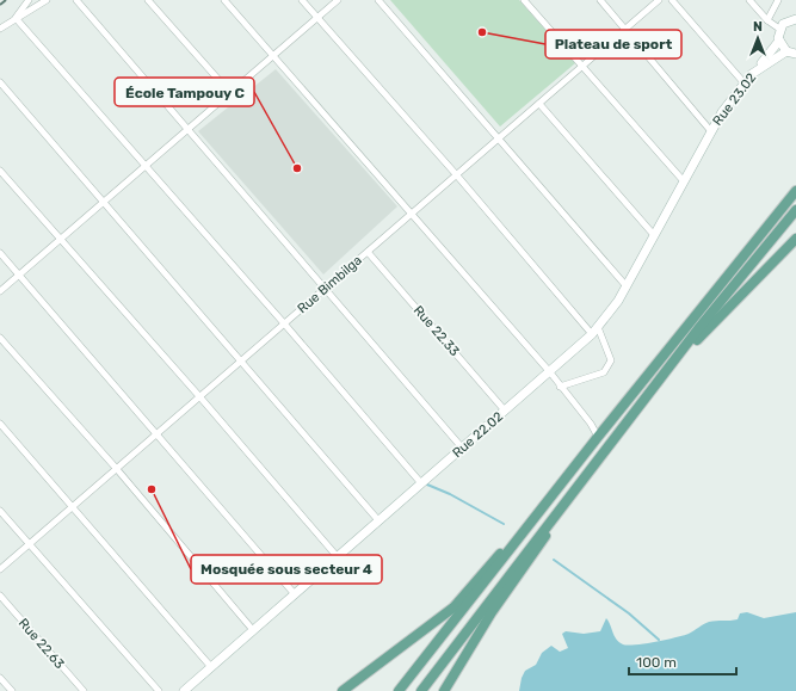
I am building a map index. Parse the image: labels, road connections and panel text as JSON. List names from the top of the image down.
{
  "streets": {
    "street": [
      "Rue 23.02",
      "Rue Bimbilga",
      "Rue 22.33",
      "Rue 22.02",
      "Rue 22.63"
    ]
  },
  "crossings": [
    ["Rue 23.02", "Rue 22.02"],
    ["Rue Bimbilga", "Rue 22.33"],
    ["Rue 22.33", "Rue 22.02"]
  ],
  "places": ["Plateau de sport", "École Tampouy C", "Mosquée sous secteur 4"],
  "scale_bar": "100 m",
  "north": "top"
}
